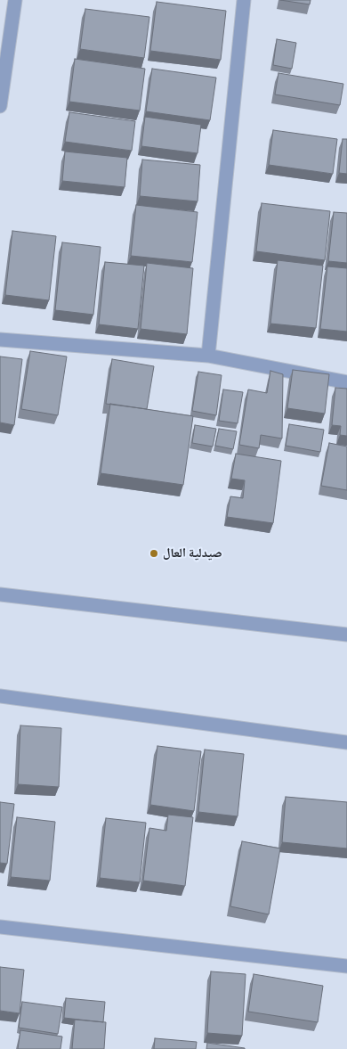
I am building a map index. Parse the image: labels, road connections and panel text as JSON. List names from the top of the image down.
{
  "places": ["صيدلية العال"]
}
